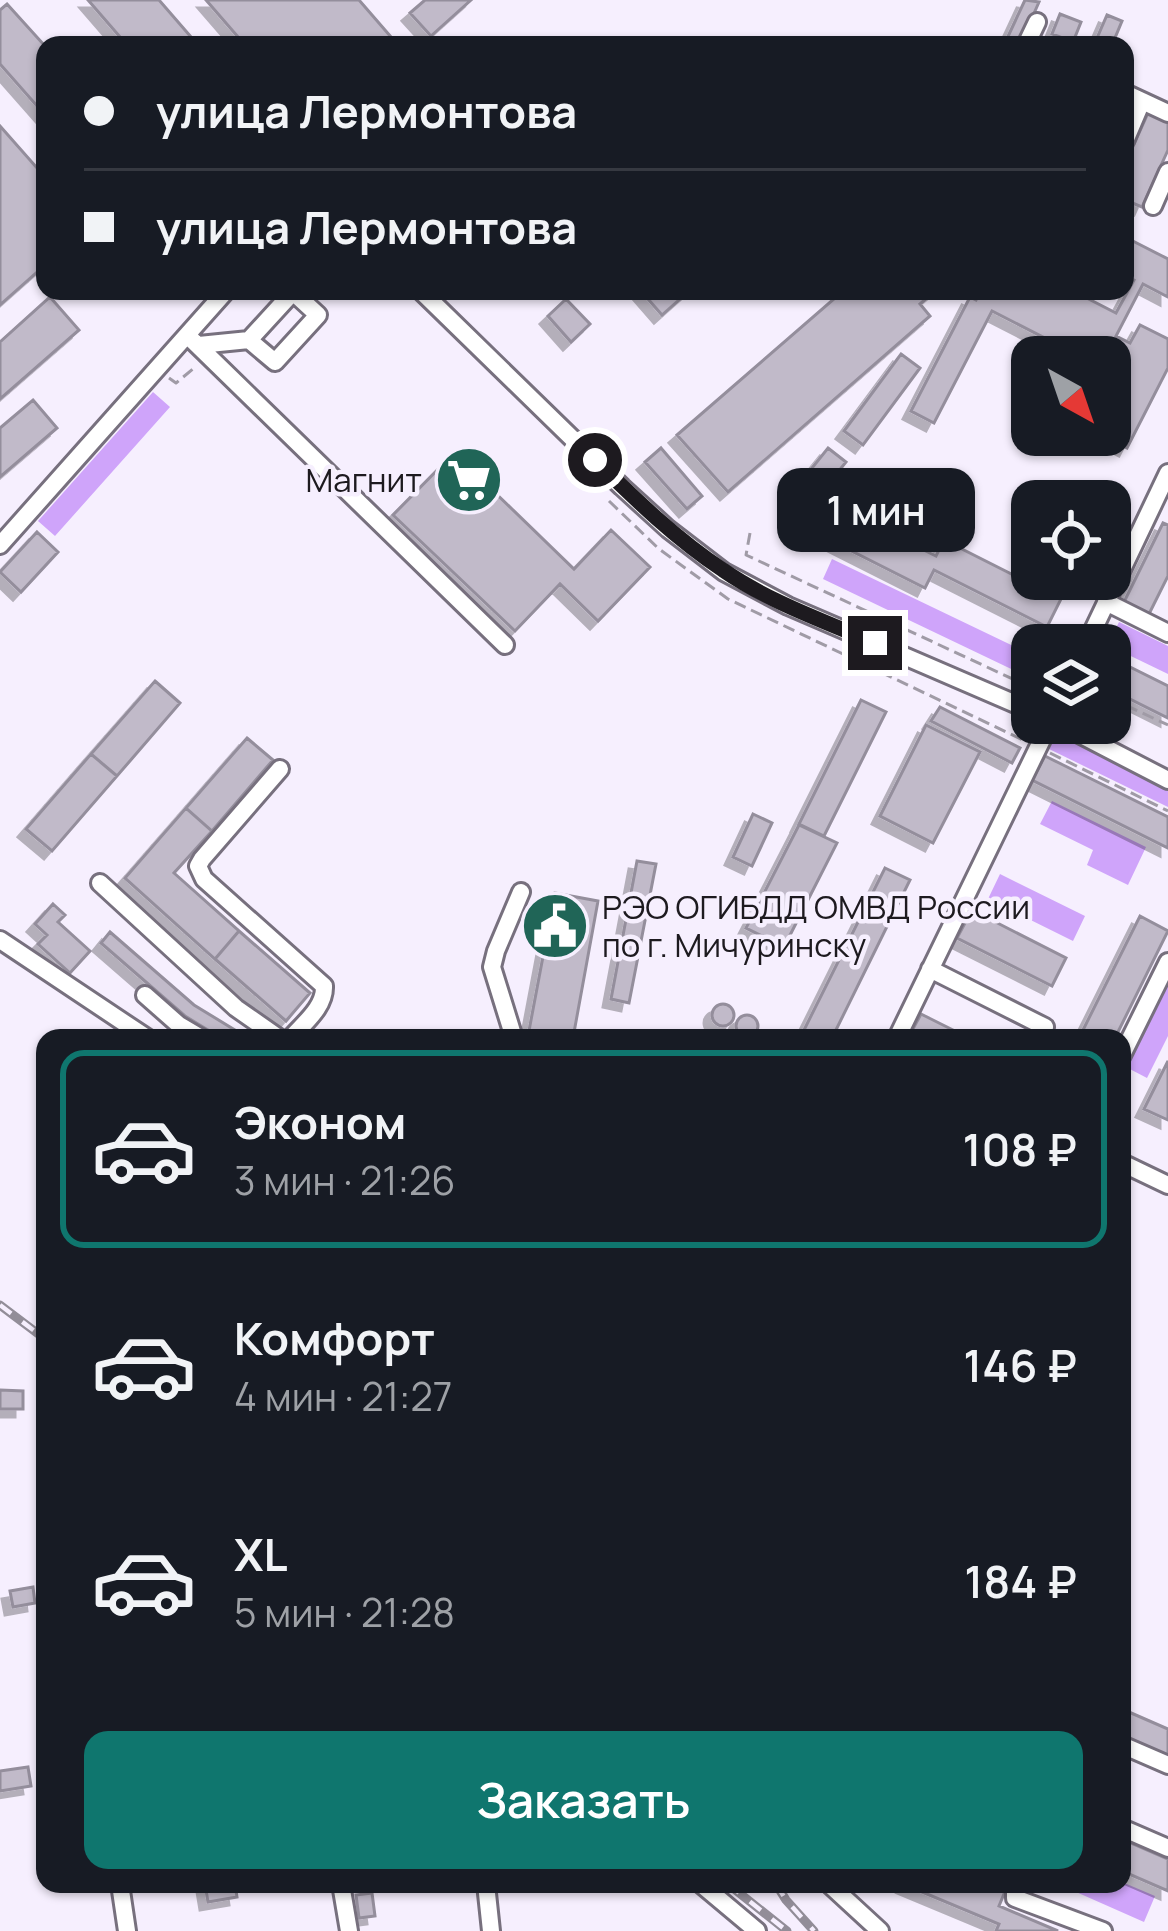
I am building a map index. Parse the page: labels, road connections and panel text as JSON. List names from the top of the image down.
{
  "places": {
    "supermarket": ["Магнит"],
    "public building": ["РЭО ОГИБДД ОМВД России по г. Мичуринску"]
  },
  "north": "bottom right",
  "page": {
    "banner": ["улица Лермонтова", "улица Лермонтова"],
    "bubble": "1 мин",
    "list": [
      {
        "name": "Эконом",
        "note": "3 мин · 21:26",
        "value": "108 ₽"
      },
      {
        "name": "Комфорт",
        "note": "4 мин · 21:27",
        "value": "146 ₽"
      },
      {
        "name": "XL",
        "note": "5 мин · 21:28",
        "value": "184 ₽"
      }
    ],
    "buttons": "Заказать"
  }
}
